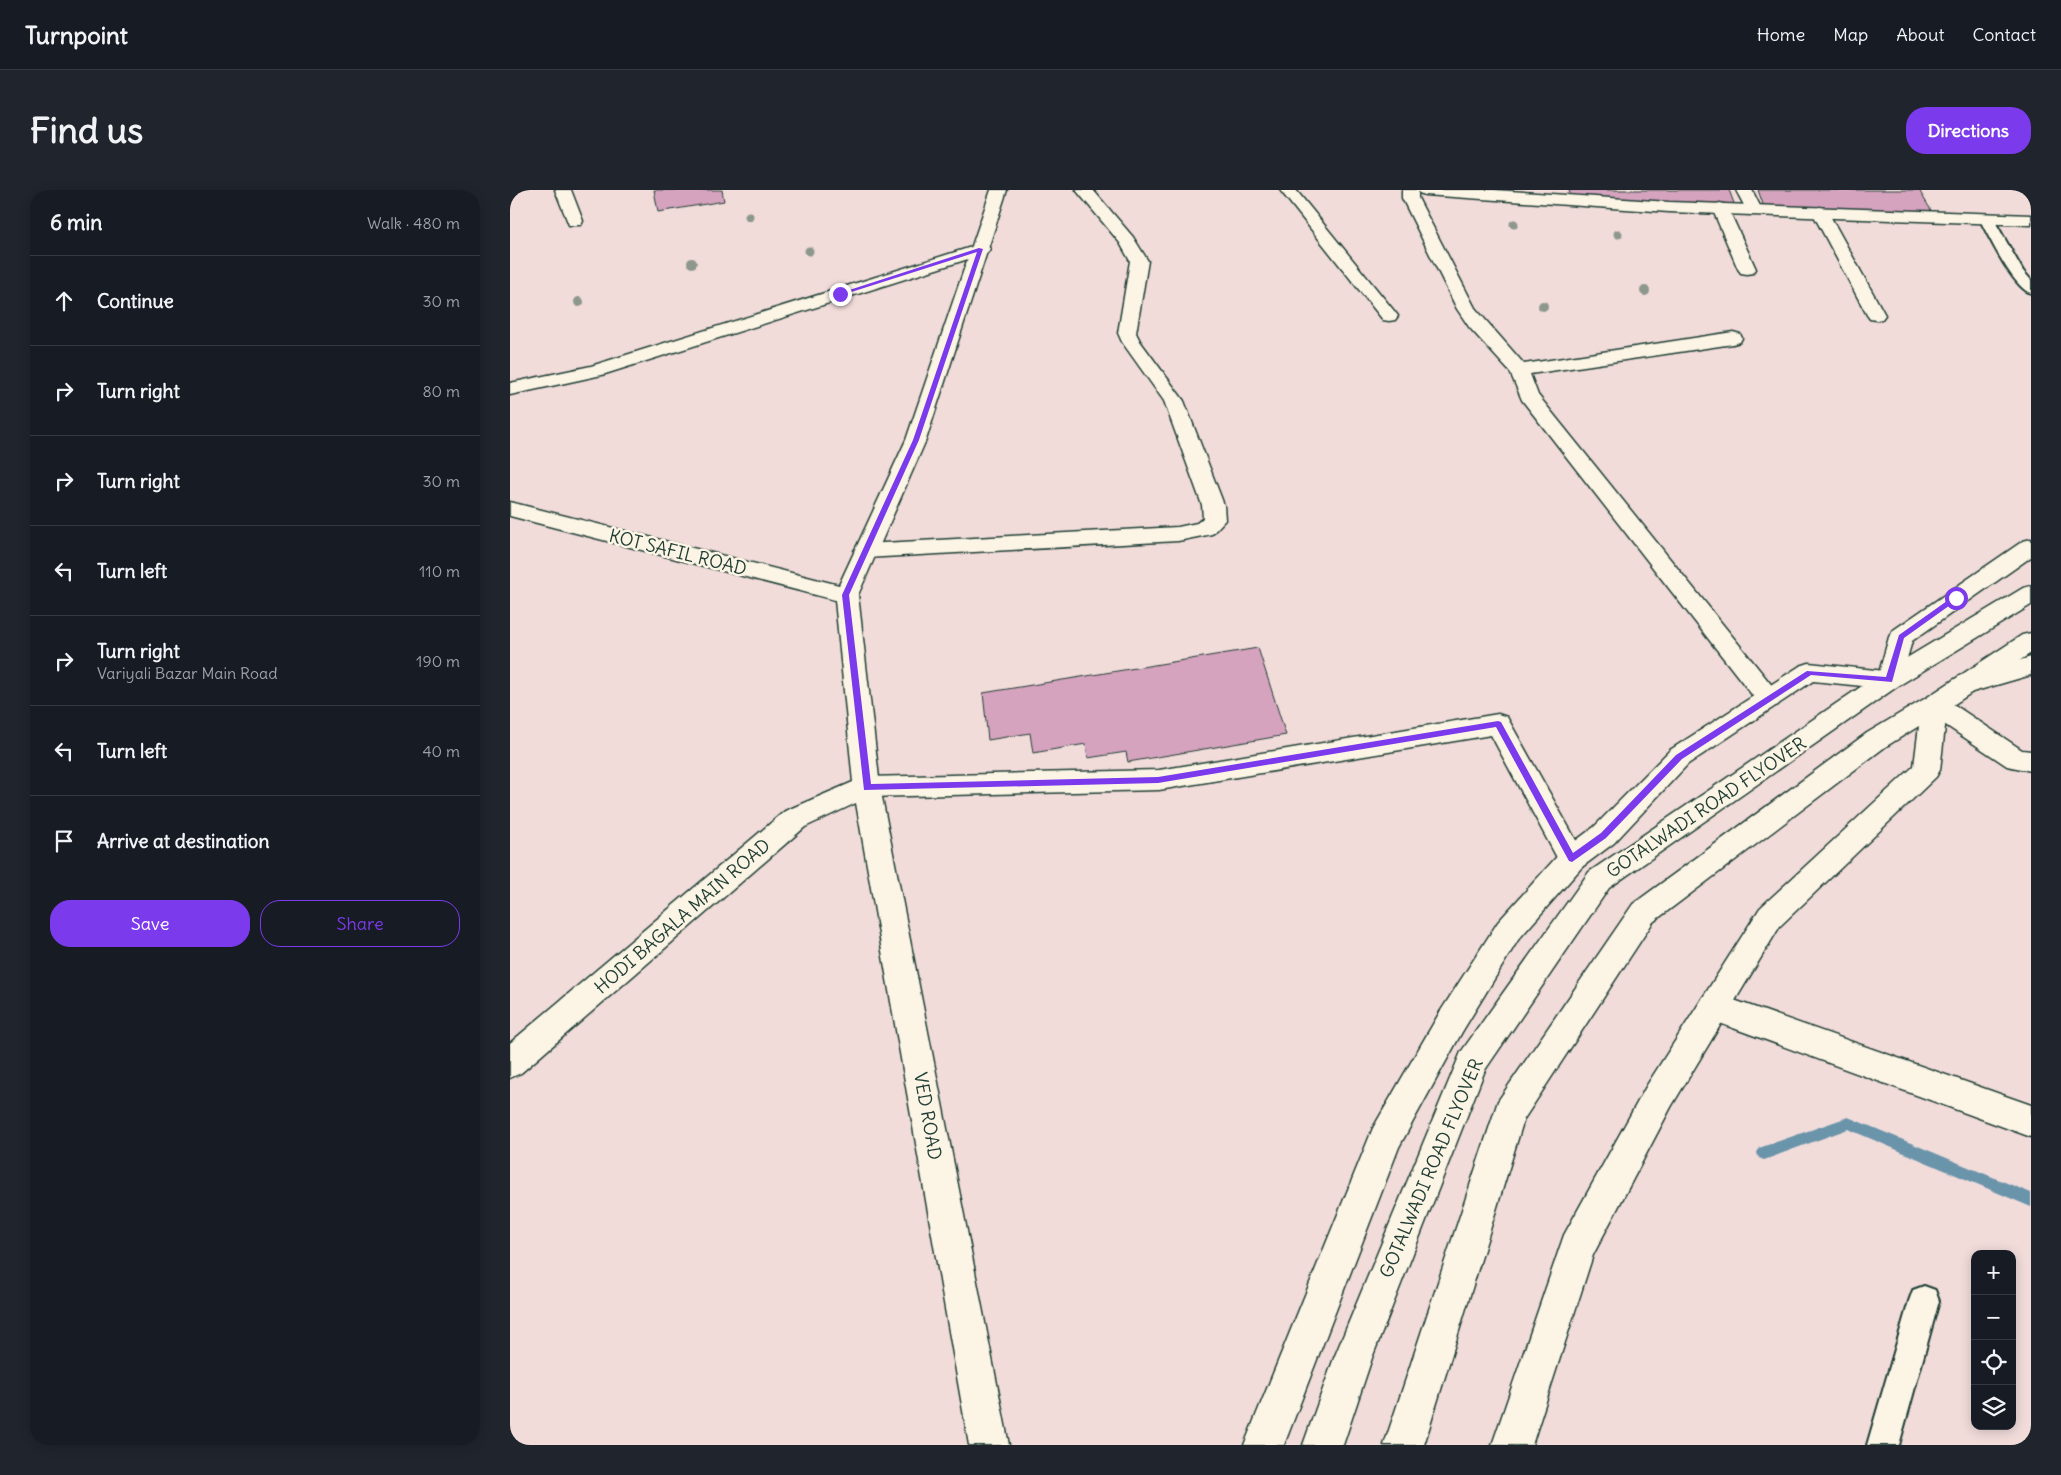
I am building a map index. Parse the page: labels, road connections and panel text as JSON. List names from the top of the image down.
{
  "streets": {
    "street": [
      "KOT SAFIL ROAD",
      "GOTALWADI ROAD FLYOVER",
      "HODI BAGALA MAIN ROAD",
      "VED ROAD"
    ]
  },
  "crossings": [
    ["KOT SAFIL ROAD", "VED ROAD"],
    ["HODI BAGALA MAIN ROAD", "VED ROAD"]
  ],
  "page": {
    "header": "Turnpoint",
    "nav": [
      "Home",
      "Map",
      "About",
      "Contact"
    ],
    "buttons": [
      "Directions",
      ["Save", "Share"]
    ],
    "title": "Find us",
    "heading": ["6 min", "Walk · 480 m"],
    "list": [
      ["Continue", "30 m"],
      ["Turn right", "80 m"],
      ["Turn right", "30 m"],
      ["Turn left", "110 m"],
      ["Turn right", "Variyali Bazar Main Road", "190 m"],
      ["Turn left", "40 m"],
      "Arrive at destination"
    ],
    "map_buttons": ["+", "−"]
  }
}
